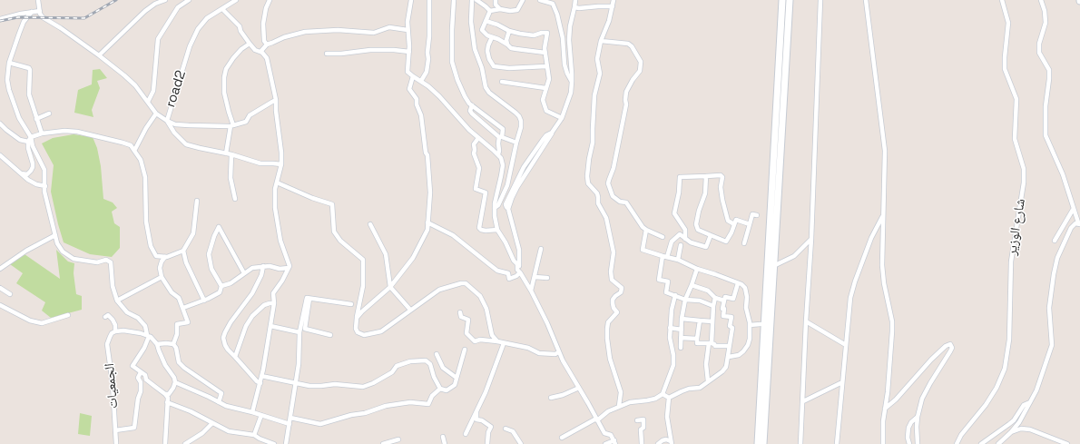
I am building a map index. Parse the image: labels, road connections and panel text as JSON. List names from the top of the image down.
{
  "streets": {
    "street": ["road2", "شارع الوزير", "الجمعيات"]
  }
}
